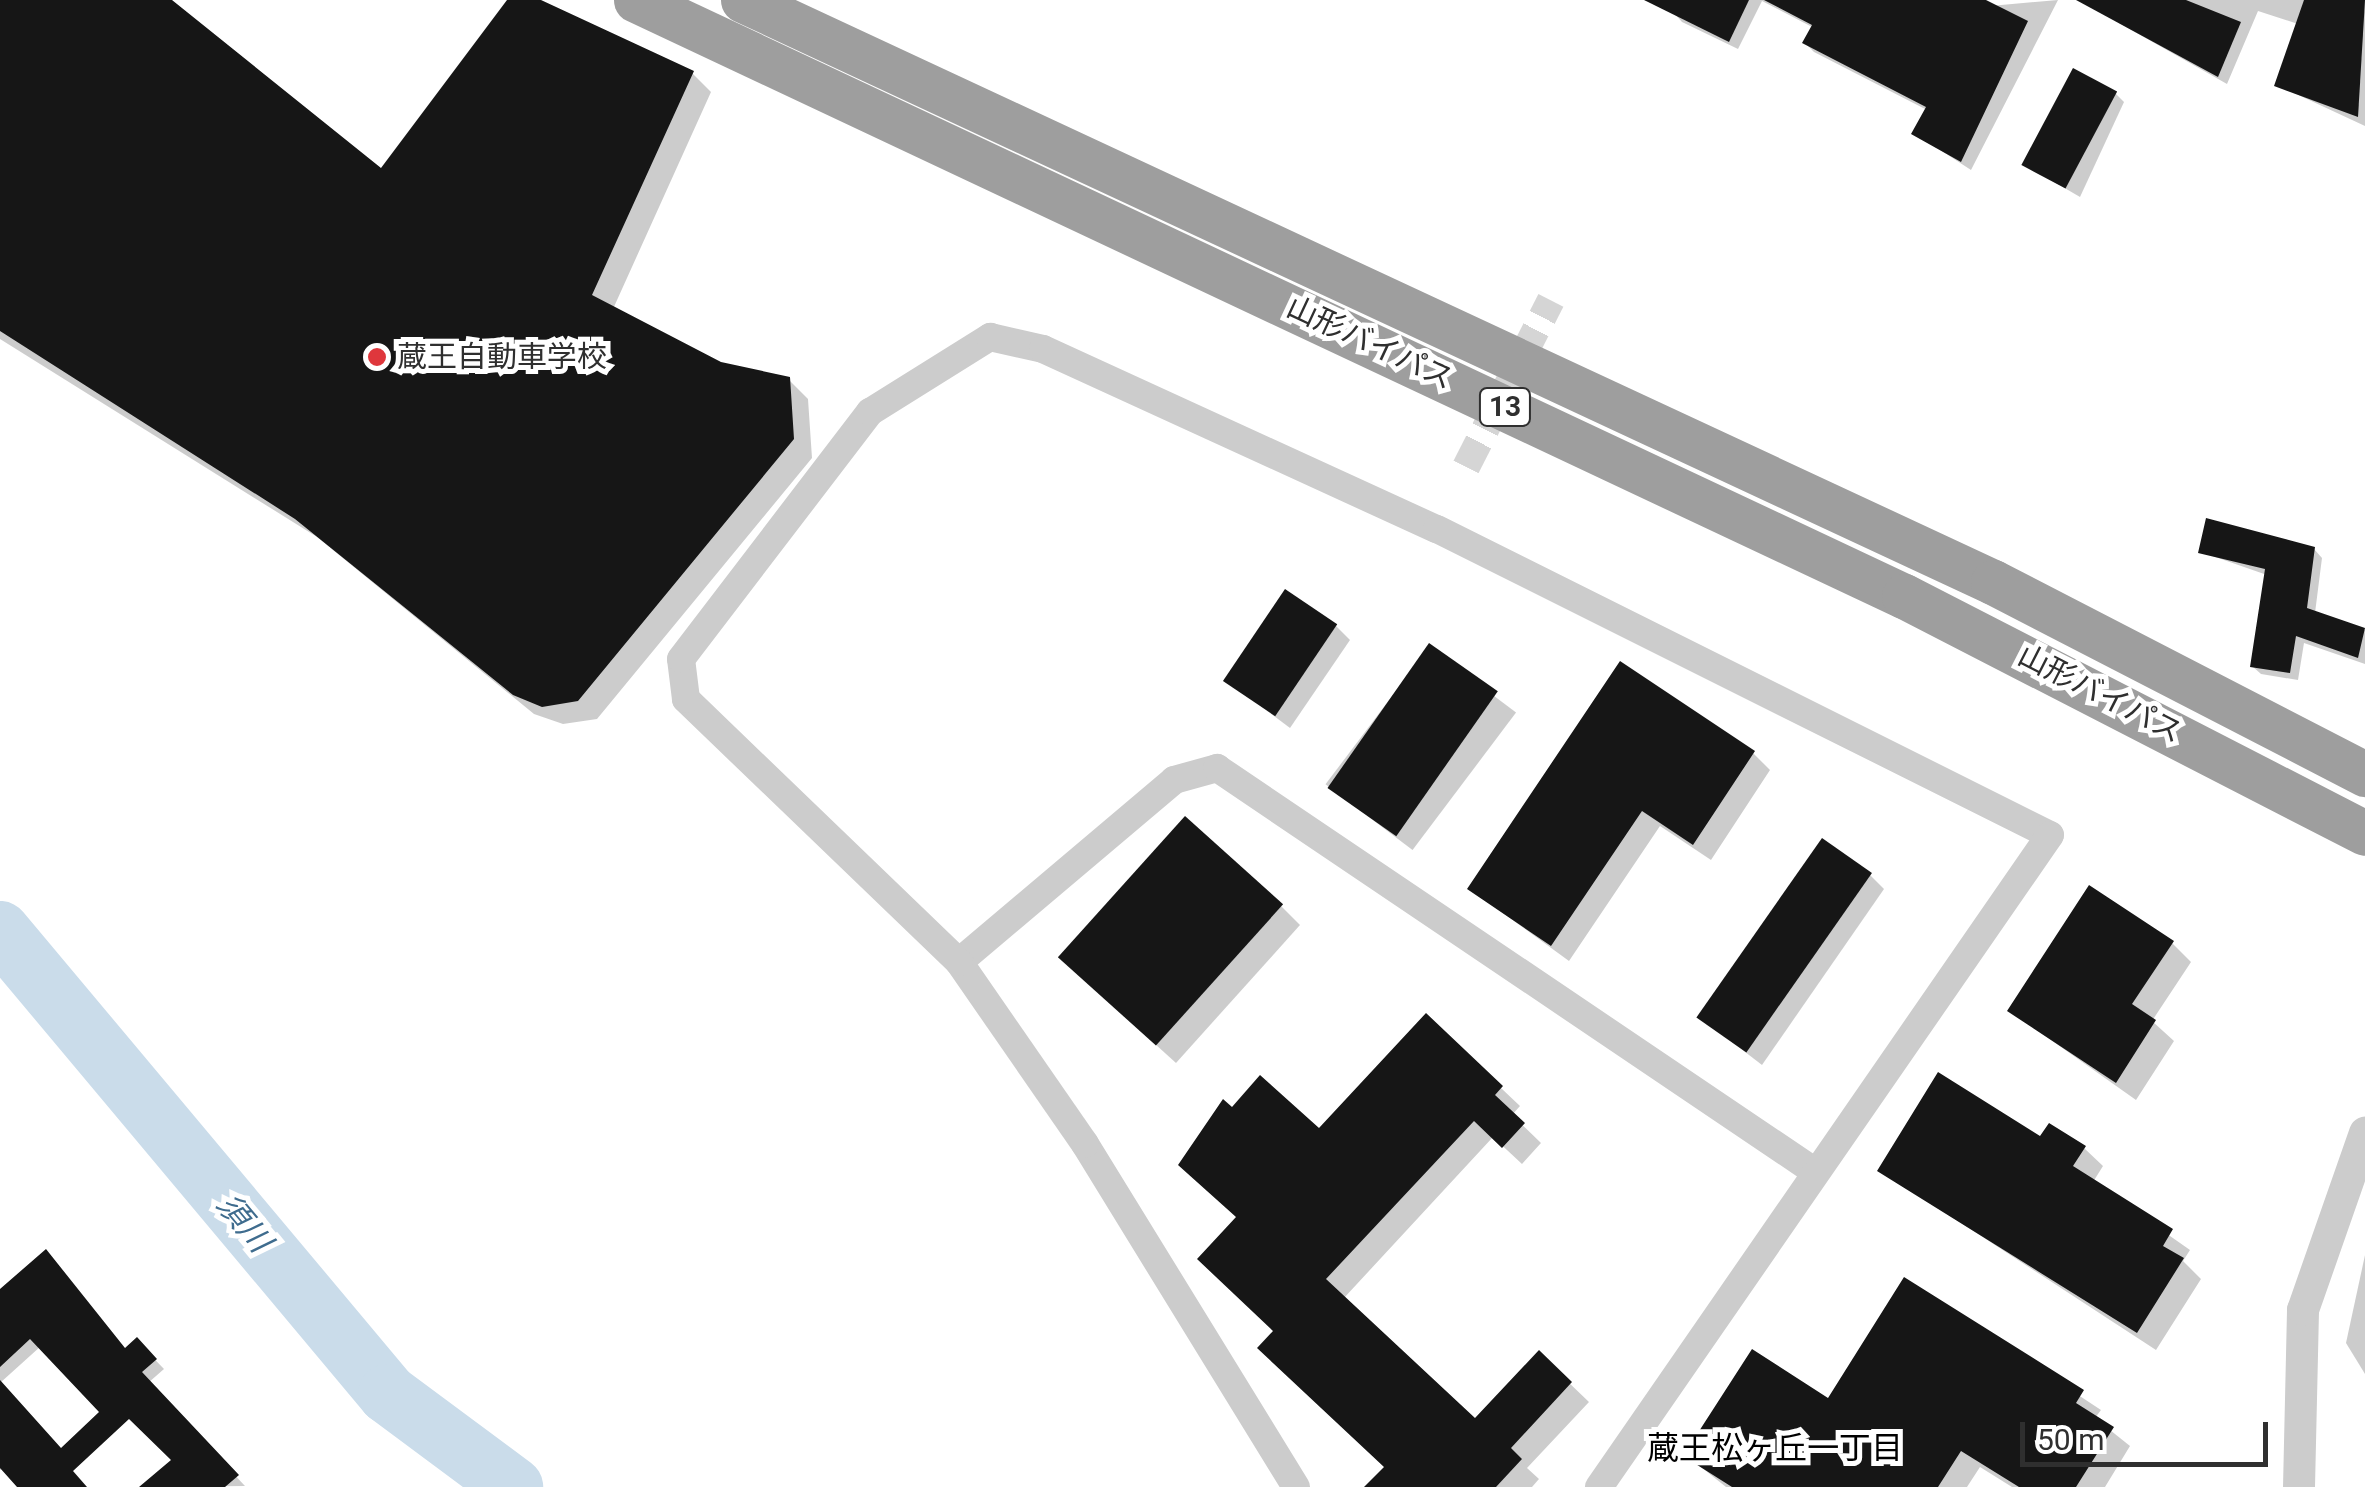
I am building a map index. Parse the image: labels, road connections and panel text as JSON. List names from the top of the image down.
{
  "streets": {
    "highway": ["山形バイパス", "13"]
  },
  "districts": ["蔵王松ヶ丘一丁目"],
  "water": ["須川"],
  "places": ["蔵王自動車学校"],
  "scale_bar": "50 m"
}
